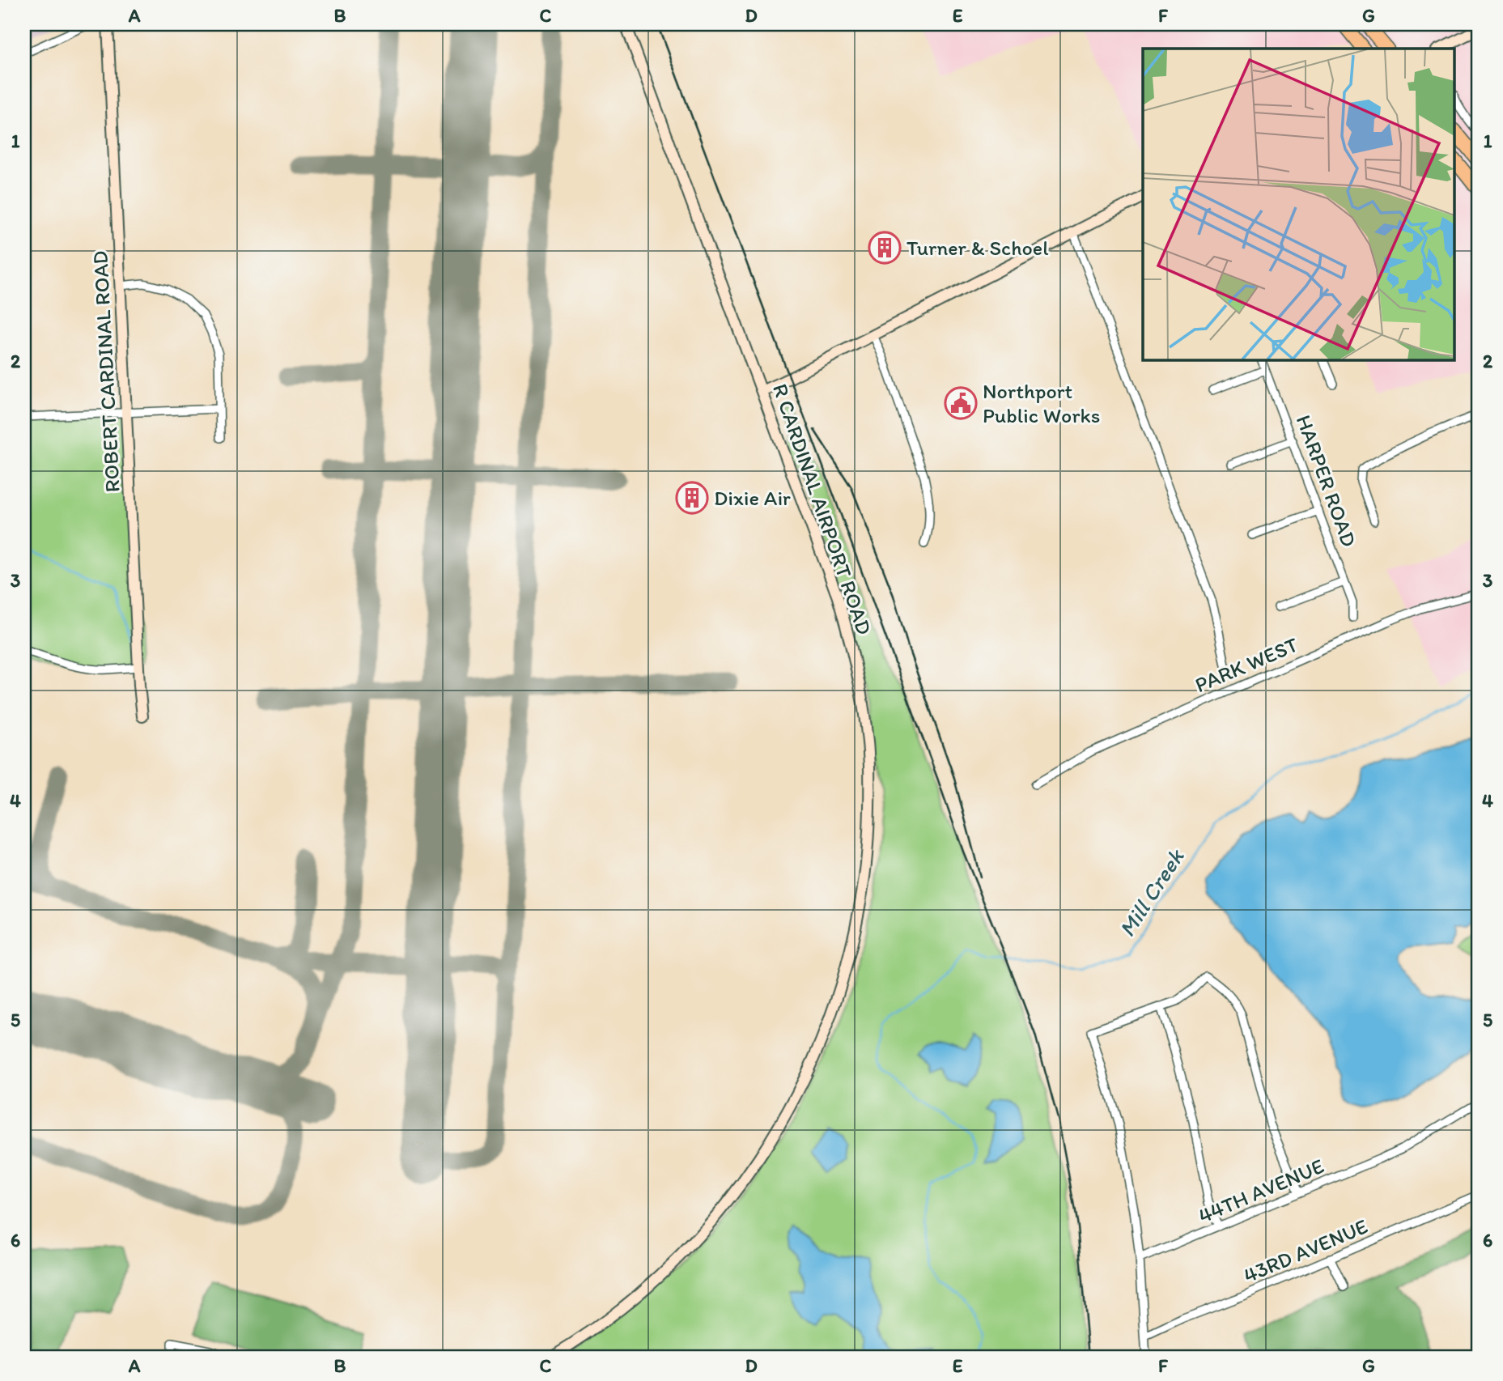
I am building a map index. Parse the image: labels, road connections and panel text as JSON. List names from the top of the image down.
{
  "streets": {
    "main road": ["ROBERT CARDINAL ROAD", "R CARDINAL AIRPORT ROAD"],
    "street": [
      "HARPER ROAD",
      "PARK WEST",
      "44TH AVENUE",
      "43RD AVENUE"
    ]
  },
  "water": ["Mill Creek"],
  "places": {
    "building": ["Turner & Schoel", "Dixie Air"],
    "public building": ["Northport Public Works"]
  },
  "grid": {
    "columns": [
      "A",
      "B",
      "C",
      "D",
      "E",
      "F",
      "G"
    ],
    "rows": [
      "1",
      "2",
      "3",
      "4",
      "5",
      "6"
    ]
  }
}
